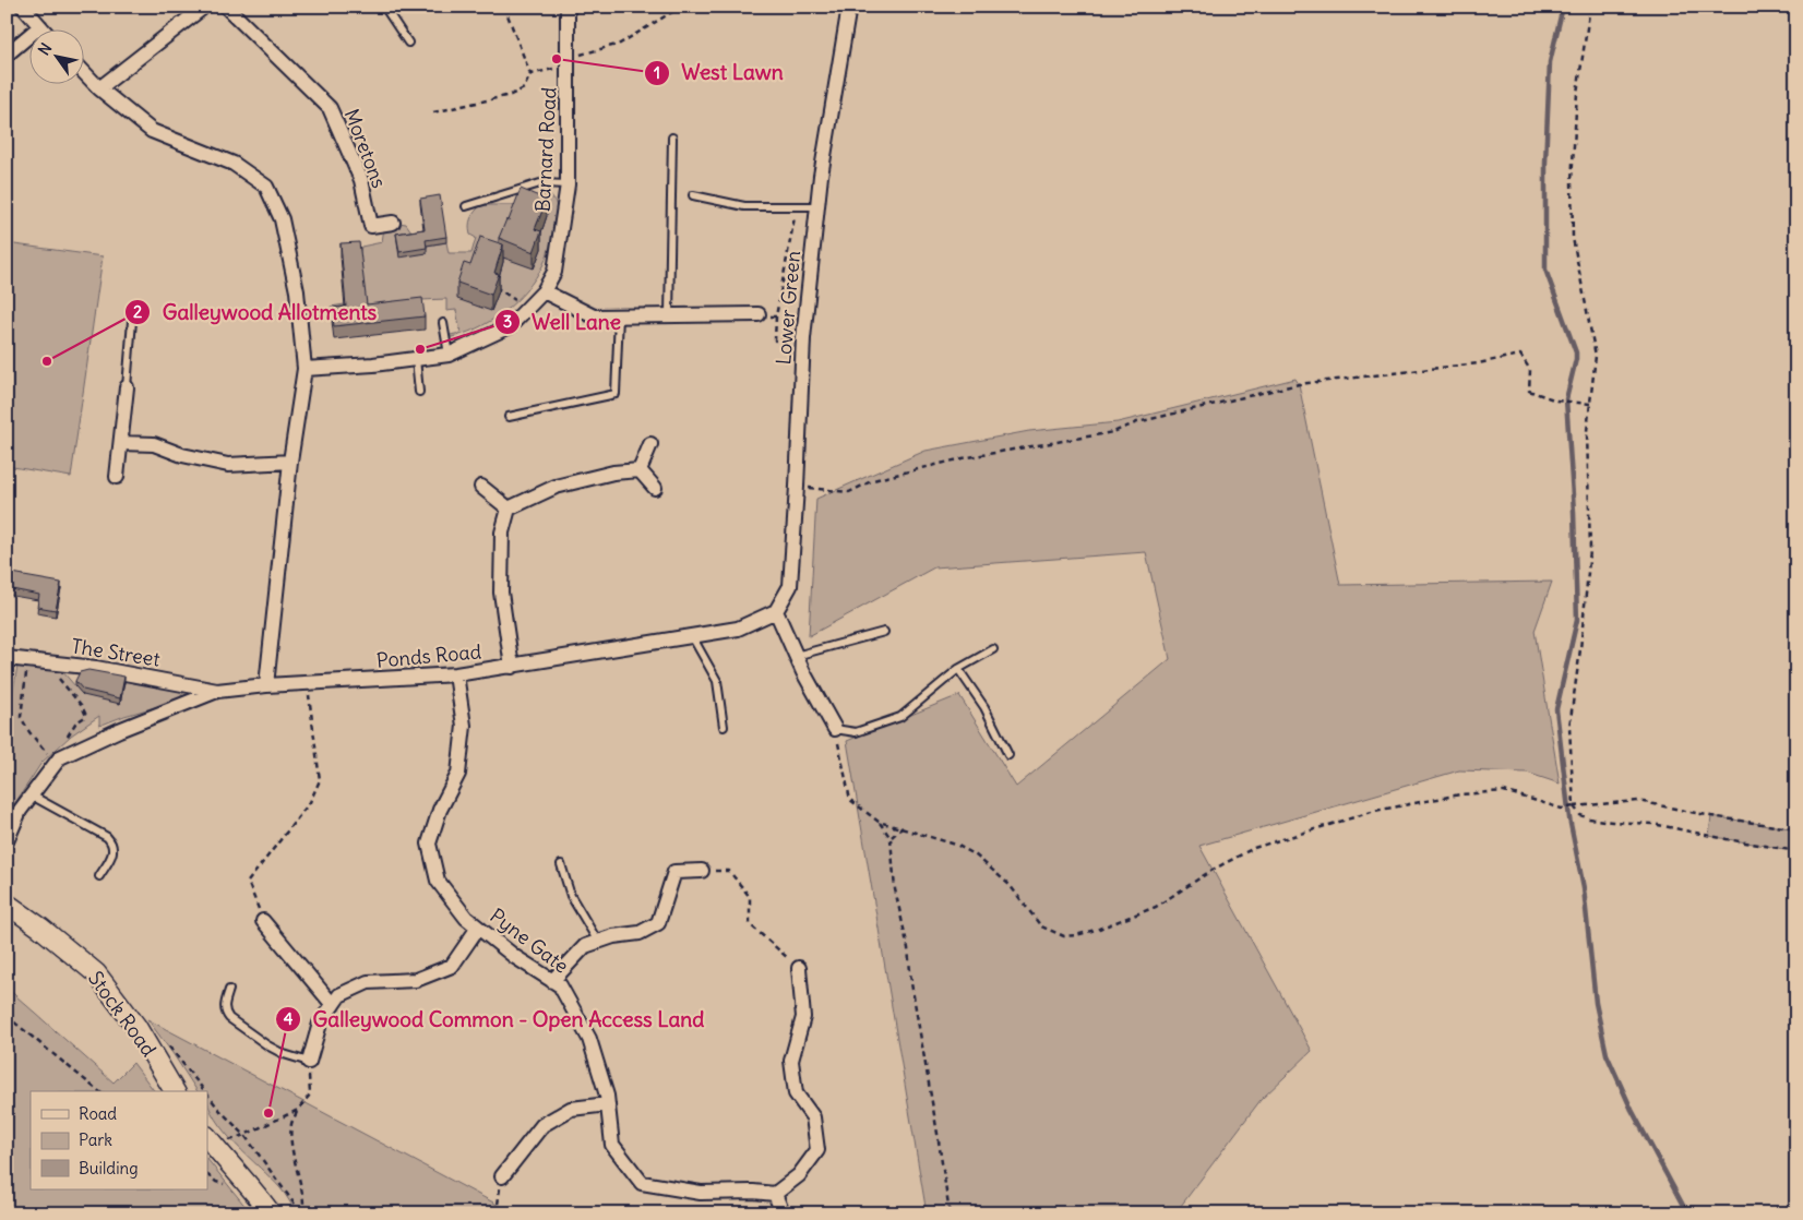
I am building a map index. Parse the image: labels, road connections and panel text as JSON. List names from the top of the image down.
{
  "streets": {
    "main road": ["Stock Road"],
    "street": [
      "Moretons",
      "Barnard Road",
      "Lower Green",
      "The Street",
      "Ponds Road",
      "Pyne Gate"
    ]
  },
  "crossings": [
    ["Lower Green", "Ponds Road"],
    ["The Street", "Ponds Road"],
    ["Ponds Road", "Pyne Gate"]
  ],
  "places": [
    "West Lawn",
    "Well Lane",
    "Galleywood Allotments",
    "Galleywood Common - Open Access Land"
  ],
  "legend": ["Road", "Park", "Building"],
  "north": "top left"
}
